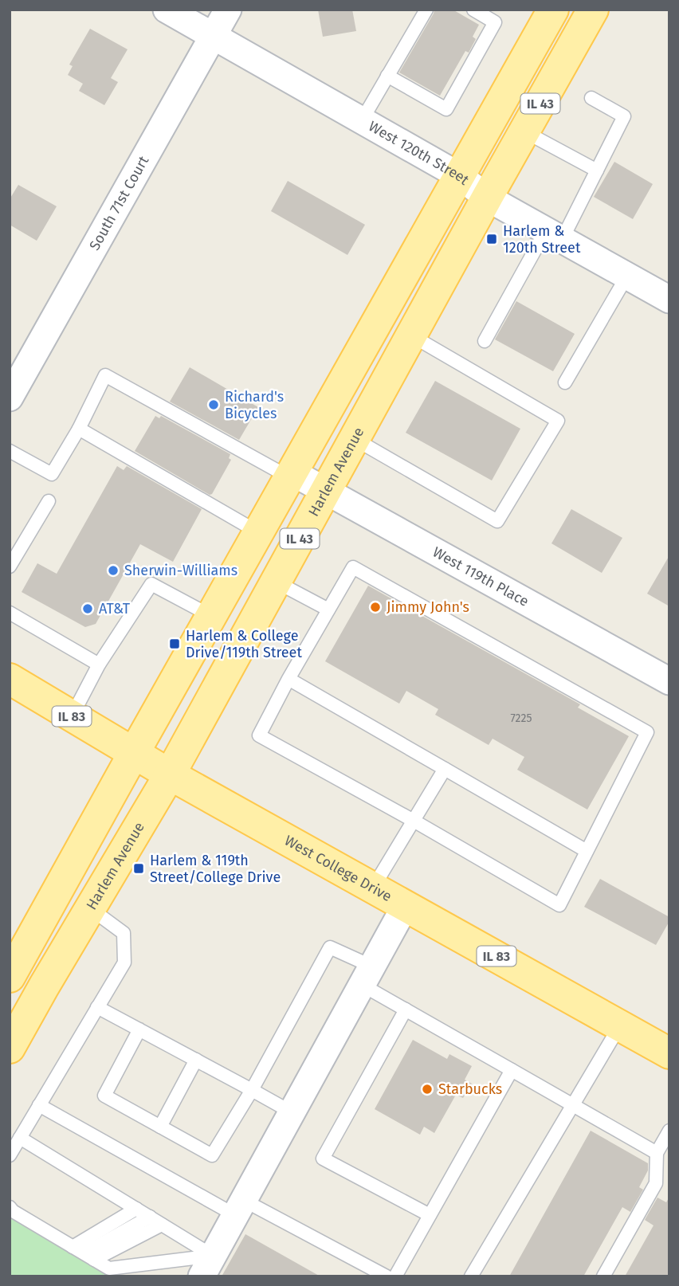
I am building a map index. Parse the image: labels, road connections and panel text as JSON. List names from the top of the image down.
{
  "streets": {
    "main road": [
      "IL 43",
      "Harlem Avenue",
      "IL 83",
      "West College Drive"
    ],
    "street": ["West 120th Street", "South 71st Court", "West 119th Place"]
  },
  "crossings": [
    ["IL 43", "West 120th Street"],
    ["IL 43", "West 119th Place"],
    ["IL 43", "West College Drive"],
    ["West 120th Street", "South 71st Court"],
    ["West 120th Street", "Harlem Avenue"],
    ["Harlem Avenue", "West 119th Place"],
    ["Harlem Avenue", "West College Drive"]
  ],
  "places": {
    "transit": ["Harlem & 120th Street", "Harlem & College Drive/119th Street", "Harlem & 119th Street/College Drive"],
    "other": [
      "Richard's Bicycles",
      "Sherwin-Williams",
      "Jimmy John's",
      "AT&T",
      "Starbucks"
    ]
  },
  "house_numbers": ["7225"]
}
